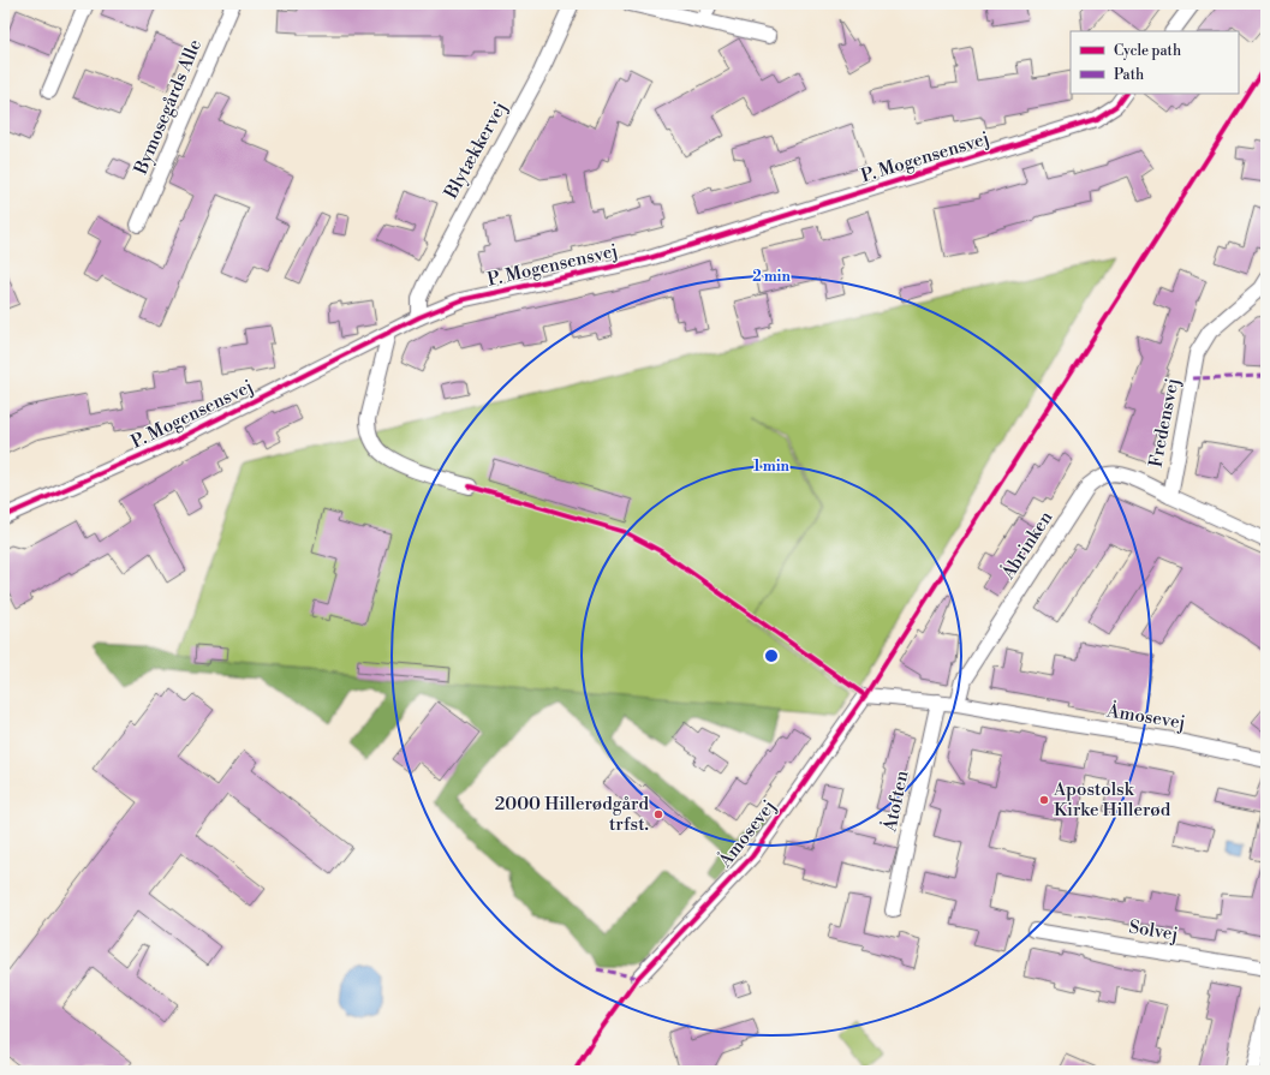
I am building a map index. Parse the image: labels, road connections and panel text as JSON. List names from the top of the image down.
{
  "streets": {
    "street": [
      "Bymosegårds Alle",
      "Blytækkervej",
      "P. Mogensensvej",
      "Fredensvej",
      "Åbrinken",
      "Åmosevej",
      "Åtoften",
      "Solvej"
    ]
  },
  "crossings": [
    ["Blytækkervej", "P. Mogensensvej"],
    ["Fredensvej", "Åbrinken"],
    ["Åbrinken", "Åmosevej"],
    ["Åmosevej", "Åtoften"]
  ],
  "places": ["Apostolsk Kirke Hillerød", "2000 Hillerødgård trfst."],
  "legend": ["Cycle path", "Path"],
  "rings": ["2 min", "1 min"]
}
